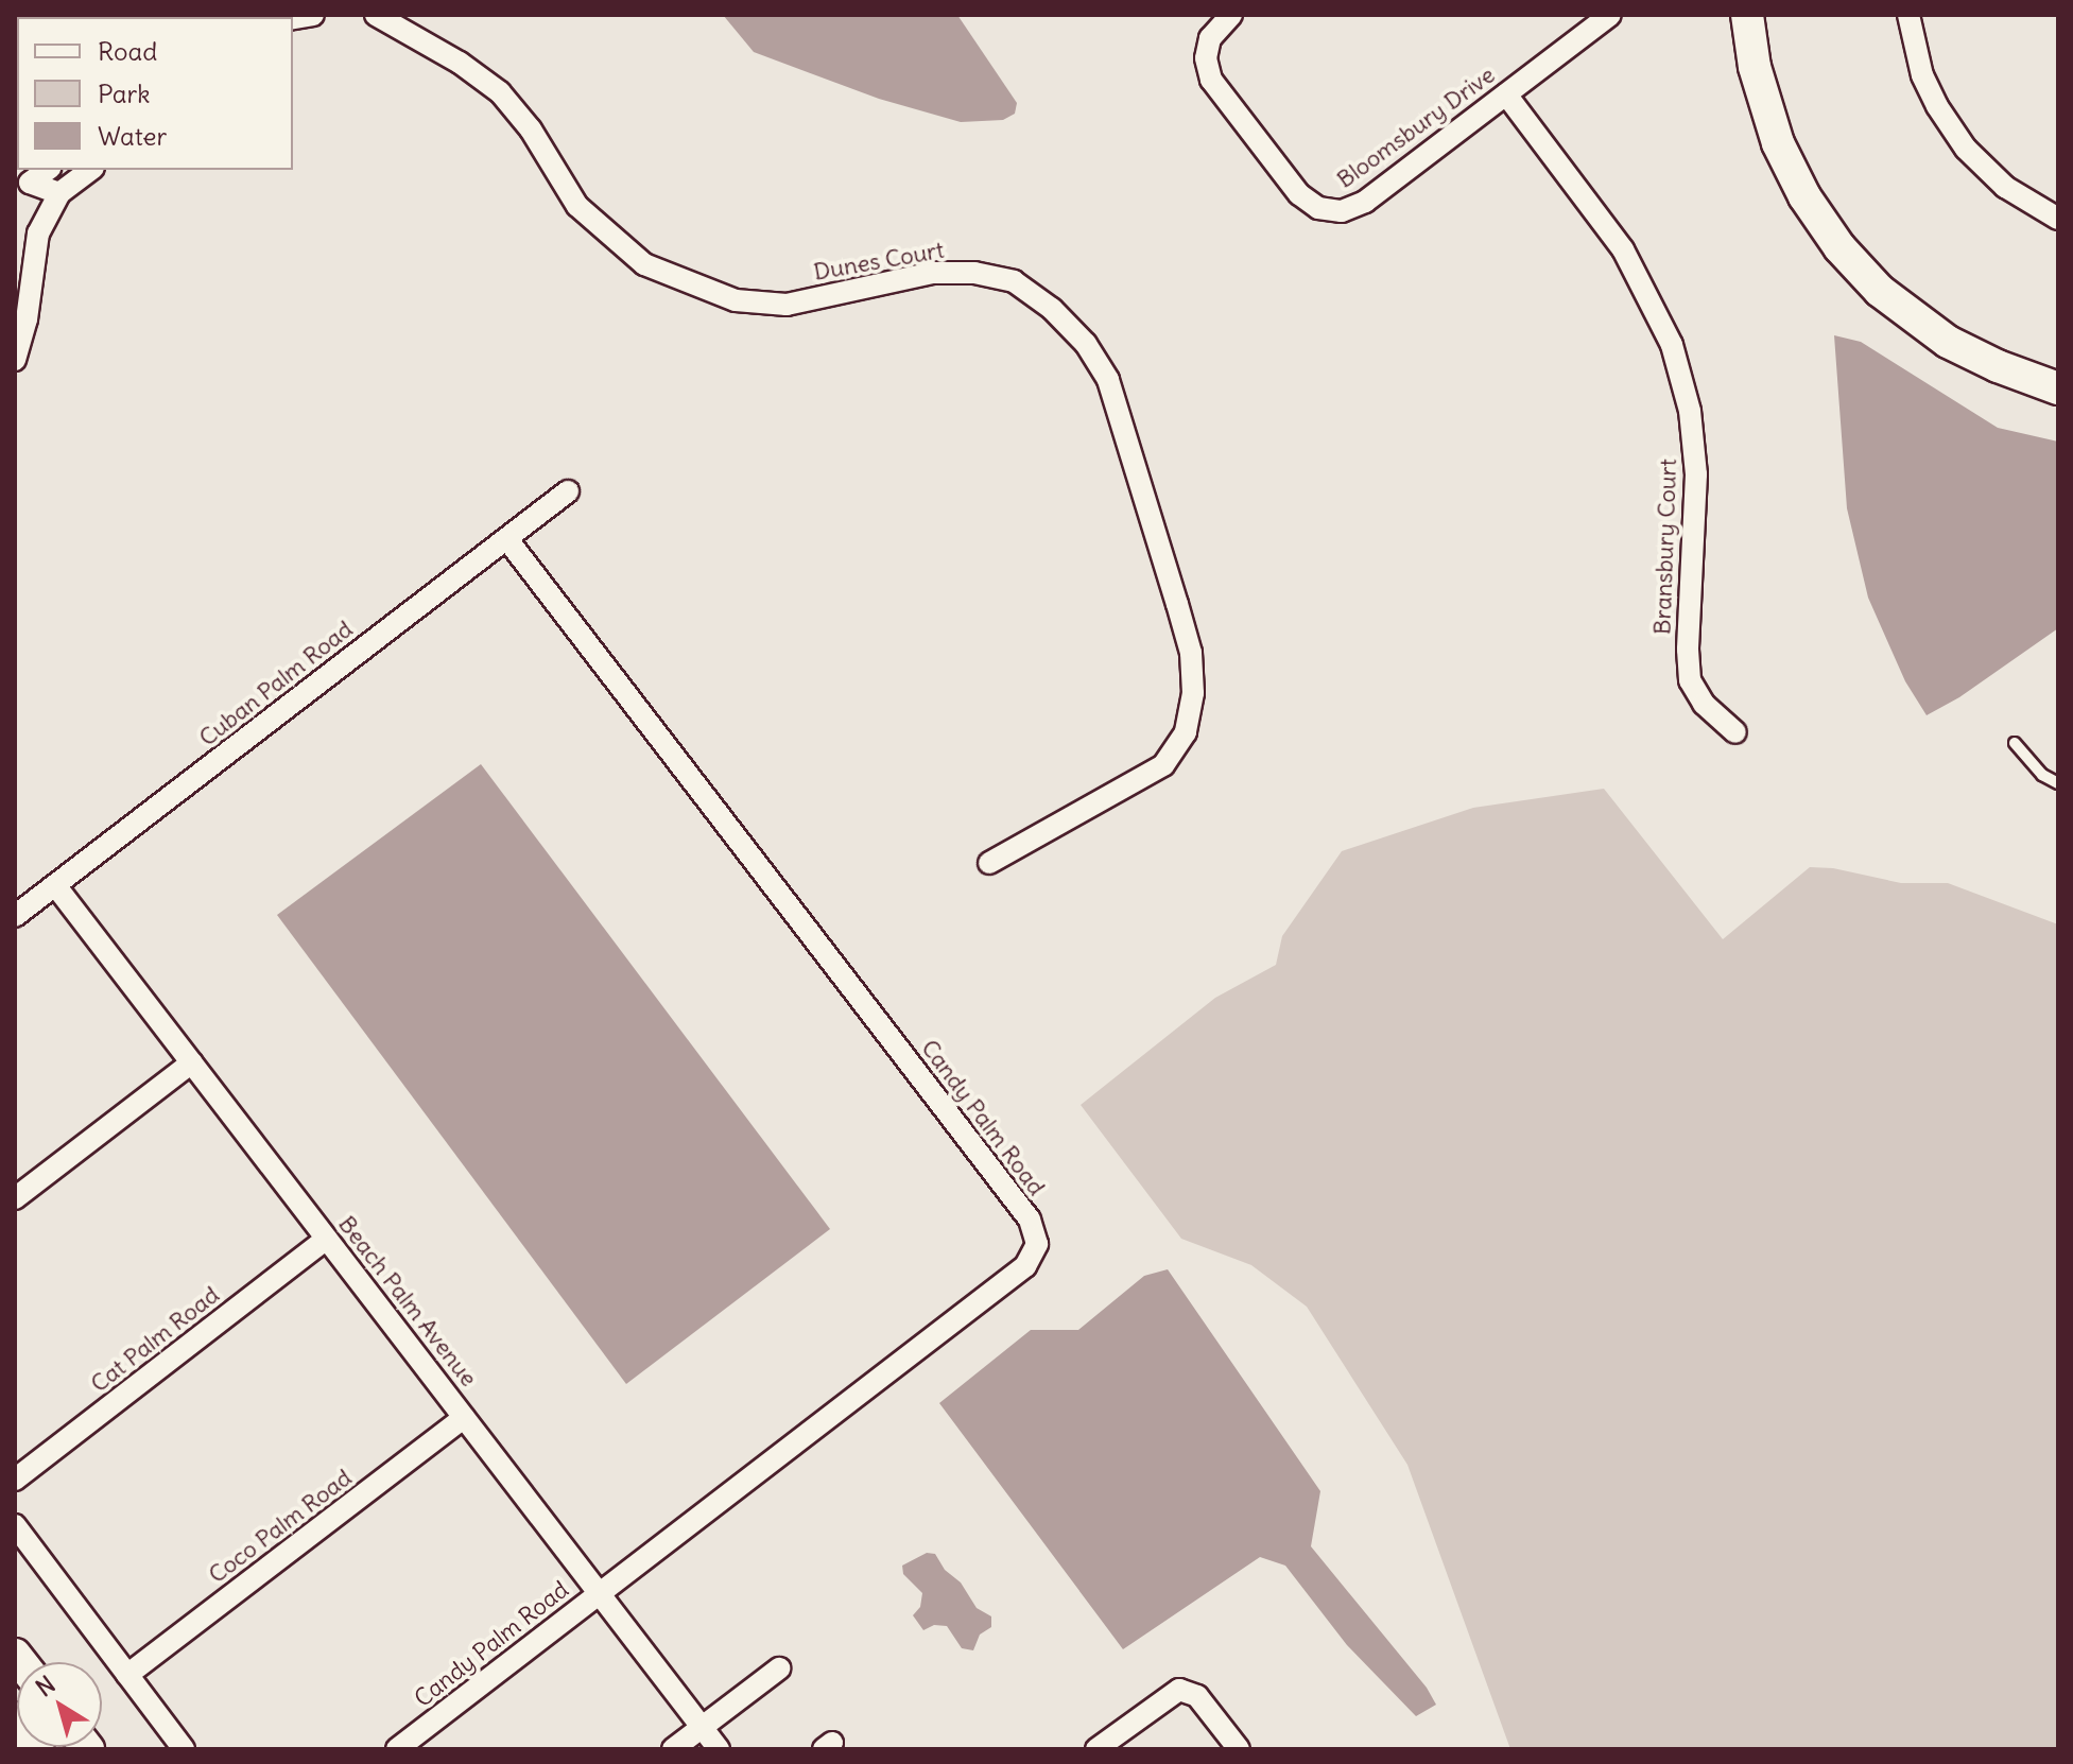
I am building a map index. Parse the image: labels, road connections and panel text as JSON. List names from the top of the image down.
{
  "streets": {
    "street": [
      "Bloomsbury Drive",
      "Dunes Court",
      "Bransbury Court",
      "Cuban Palm Road",
      "Candy Palm Road",
      "Beach Palm Avenue",
      "Cat Palm Road",
      "Coco Palm Road"
    ]
  },
  "crossings": [
    ["Bloomsbury Drive", "Bransbury Court"],
    ["Cuban Palm Road", "Candy Palm Road"],
    ["Cuban Palm Road", "Beach Palm Avenue"],
    ["Candy Palm Road", "Beach Palm Avenue"],
    ["Beach Palm Avenue", "Cat Palm Road"],
    ["Beach Palm Avenue", "Coco Palm Road"]
  ],
  "legend": ["Road", "Park", "Water"],
  "north": "top left"
}
